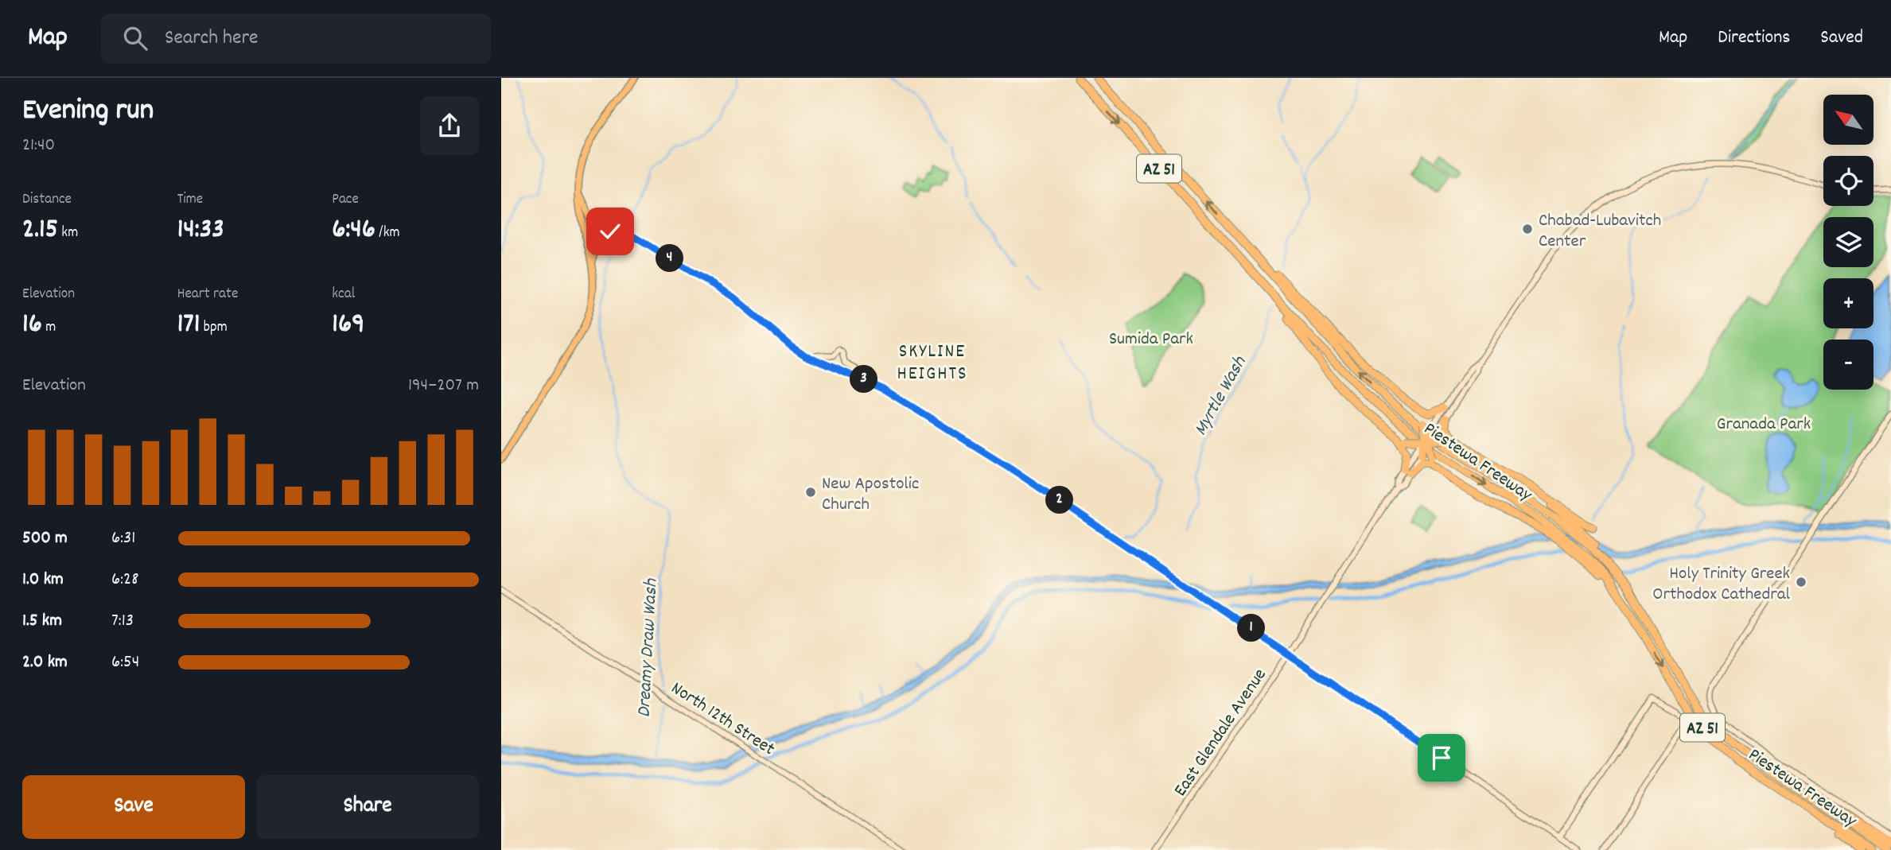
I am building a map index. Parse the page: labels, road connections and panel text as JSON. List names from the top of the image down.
{
  "streets": {
    "highway": ["AZ 51", "Piestewa Freeway"],
    "main road": ["North 12th Street", "East Glendale Avenue"]
  },
  "districts": ["SKYLINE HEIGHTS"],
  "water": ["Myrtle Wash", "Dreamy Draw Wash"],
  "parks": ["Sumida Park", "Granada Park"],
  "places": ["Chabad-Lubavitch Center", "New Apostolic Church", "Holy Trinity Greek Orthodox Cathedral"],
  "north": "top left",
  "page": {
    "header": "Map",
    "search": "Search here",
    "nav": ["Map", "Directions", "Saved"],
    "heading": ["Evening run", "21:40"],
    "map_buttons": ["+", "−"],
    "stats": [
      ["Distance", "2.15 km"],
      ["Time", "14:33"],
      ["Pace", "6:46 /km"],
      ["Elevation", "16 m"],
      ["Heart rate", "171 bpm"],
      ["kcal", "169"]
    ],
    "pins": [
      "4",
      "3",
      "2",
      "1"
    ],
    "chart": ["Elevation", "194–207 m"],
    "list": [
      {
        "name": "500 m",
        "note": "6:31"
      },
      {
        "name": "1.0 km",
        "note": "6:28"
      },
      {
        "name": "1.5 km",
        "note": "7:13"
      },
      {
        "name": "2.0 km",
        "note": "6:54"
      }
    ],
    "buttons": ["Save", "Share"]
  }
}
